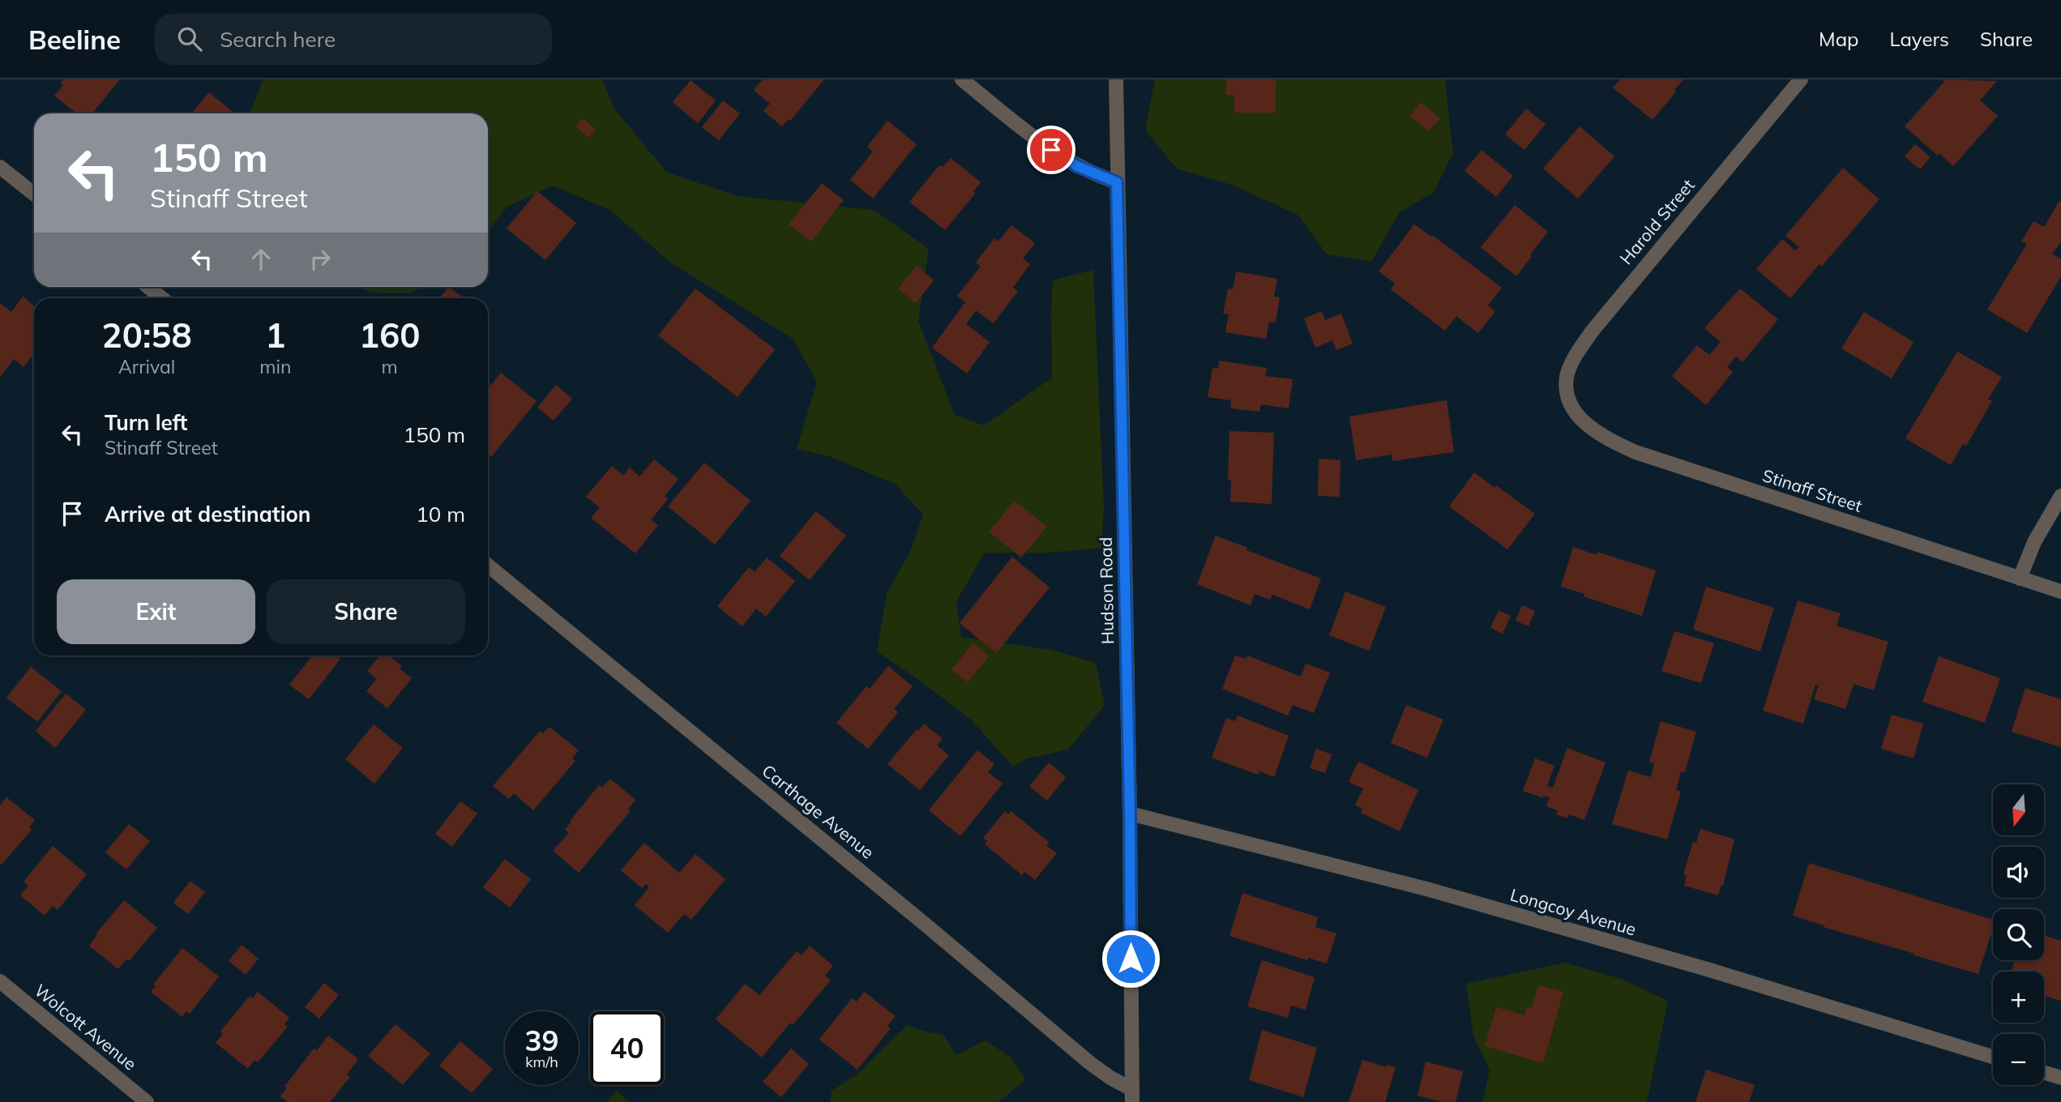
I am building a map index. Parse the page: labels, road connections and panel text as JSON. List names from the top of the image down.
{
  "streets": {
    "street": [
      "Harold Street",
      "Stinaff Street",
      "Hudson Road",
      "Carthage Avenue",
      "Longcoy Avenue",
      "Wolcott Avenue"
    ]
  },
  "crossings": [
    ["Harold Street", "Stinaff Street"],
    ["Hudson Road", "Carthage Avenue"],
    ["Hudson Road", "Longcoy Avenue"]
  ],
  "north": "bottom",
  "page": {
    "header": "Beeline",
    "search": "Search here",
    "nav": ["Map", "Layers", "Share"],
    "turn": ["150 m", "Stinaff Street"],
    "eta": [
      "20:58",
      "Arrival",
      "1",
      "min",
      "160",
      "m"
    ],
    "list": [
      {
        "name": "Turn left",
        "note": "Stinaff Street",
        "value": "150 m"
      },
      {
        "name": "Arrive at destination",
        "value": "10 m"
      }
    ],
    "buttons": ["Exit", "Share"],
    "map_buttons": ["+", "−"],
    "speed": "39 km/h",
    "limit": "40"
  }
}
